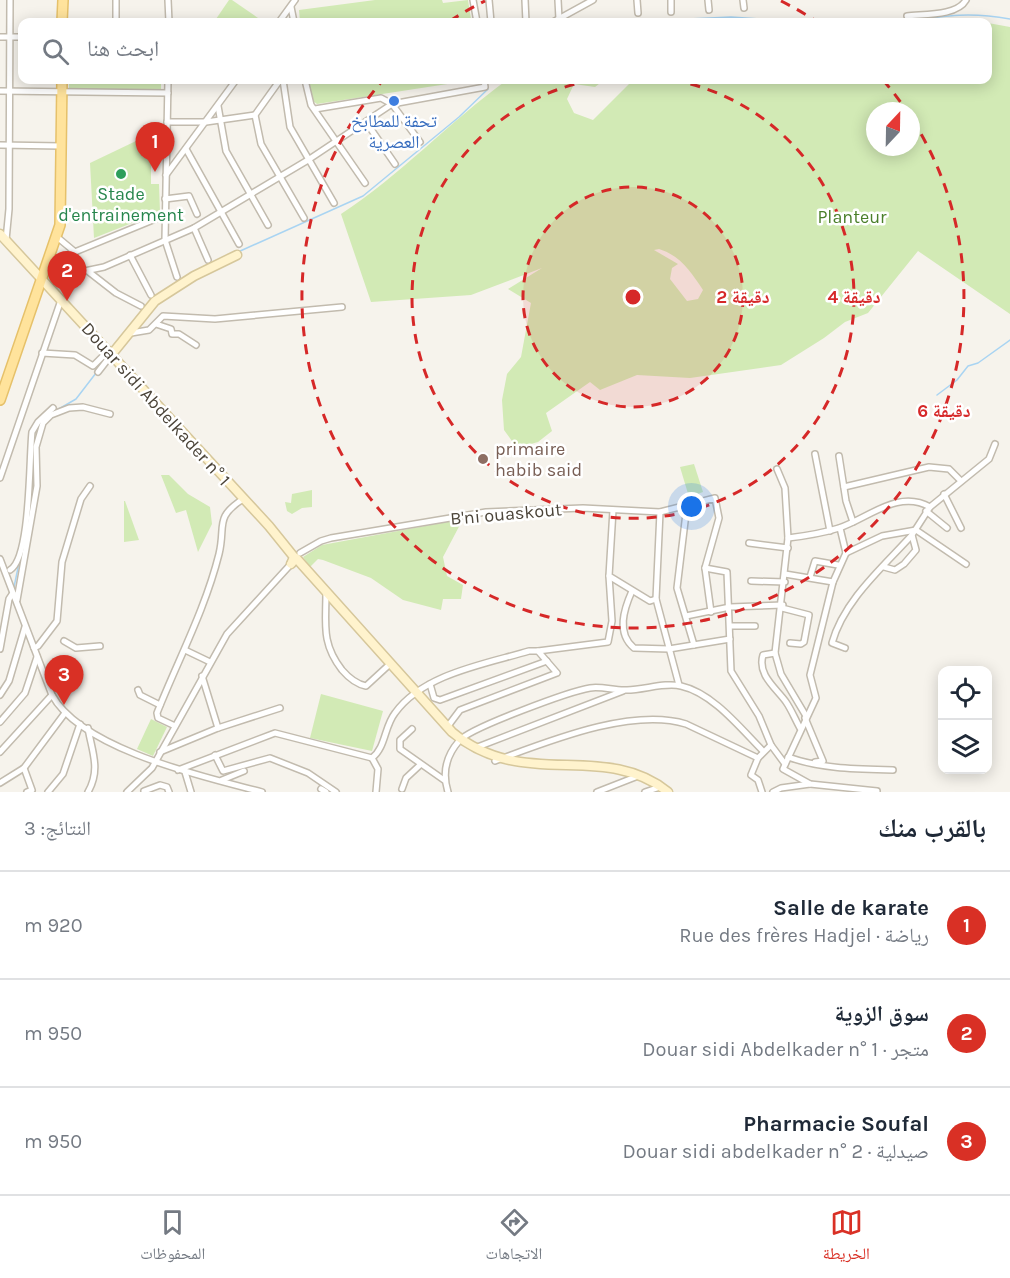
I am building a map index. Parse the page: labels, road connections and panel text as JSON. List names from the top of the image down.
{
  "streets": {
    "street": ["Douar sidi Abdelkader n° 1", "B'ni ouaskout"]
  },
  "crossings": [
    ["Douar sidi Abdelkader n° 1", "B'ni ouaskout"]
  ],
  "parks": ["Planteur"],
  "places": ["تحفة للمطابخ العصرية", "Stade d'entrainement", "primaire habib said"],
  "north": "top",
  "page": {
    "search": "ابحث هنا",
    "pins": ["1", "2", "3"],
    "heading": ["بالقرب منك", "النتائج: 3"],
    "list": [
      {
        "mark": "1",
        "name": "Salle de karate",
        "note": "رياضة · Rue des frères Hadjel",
        "value": "920 m"
      },
      {
        "mark": "2",
        "name": "سوق الزوية",
        "note": "متجر · Douar sidi Abdelkader n° 1",
        "value": "950 m"
      },
      {
        "mark": "3",
        "name": "Pharmacie Soufal",
        "note": "صيدلية · Douar sidi abdelkader n° 2",
        "value": "950 m"
      }
    ],
    "nav": ["الخريطة", "الاتجاهات", "المحفوظات"]
  },
  "rings": ["2 دقيقة", "4 دقيقة", "6 دقيقة"]
}
